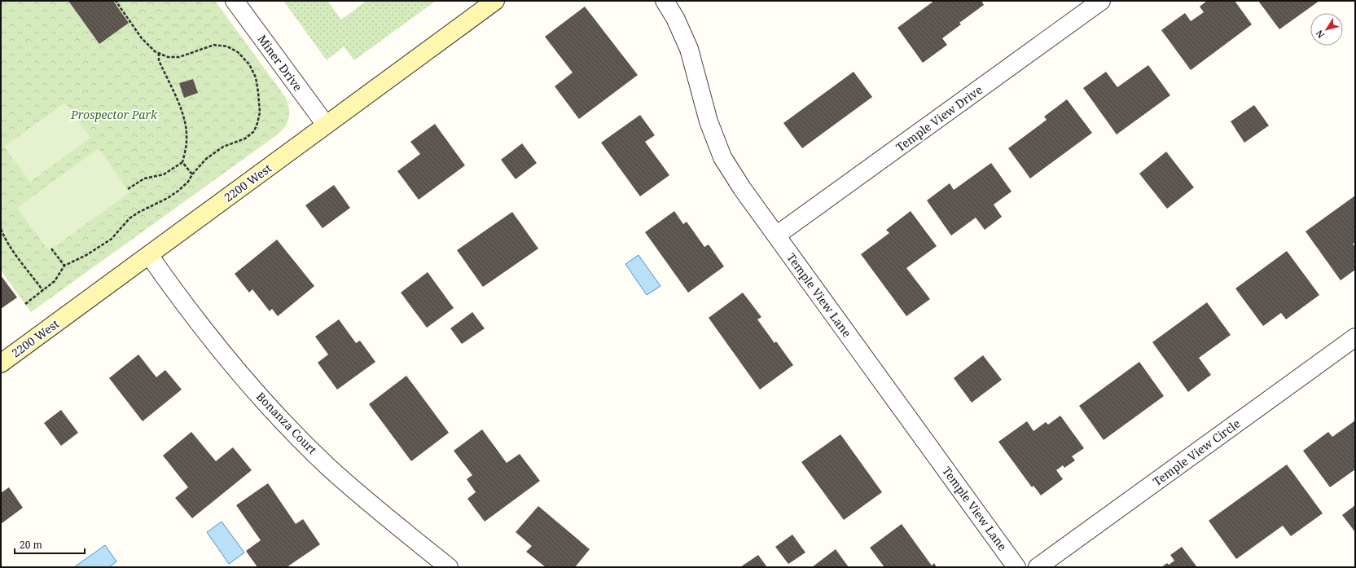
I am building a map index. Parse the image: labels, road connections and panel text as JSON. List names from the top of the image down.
{
  "streets": {
    "street": [
      "Miner Drive",
      "Temple View Drive",
      "2200 West",
      "Temple View Lane",
      "Bonanza Court",
      "Temple View Circle"
    ]
  },
  "crossings": [
    ["Miner Drive", "2200 West"],
    ["Temple View Drive", "Temple View Lane"],
    ["2200 West", "Bonanza Court"]
  ],
  "parks": ["Prospector Park"],
  "scale_bar": "20 m",
  "north": "bottom left"
}
